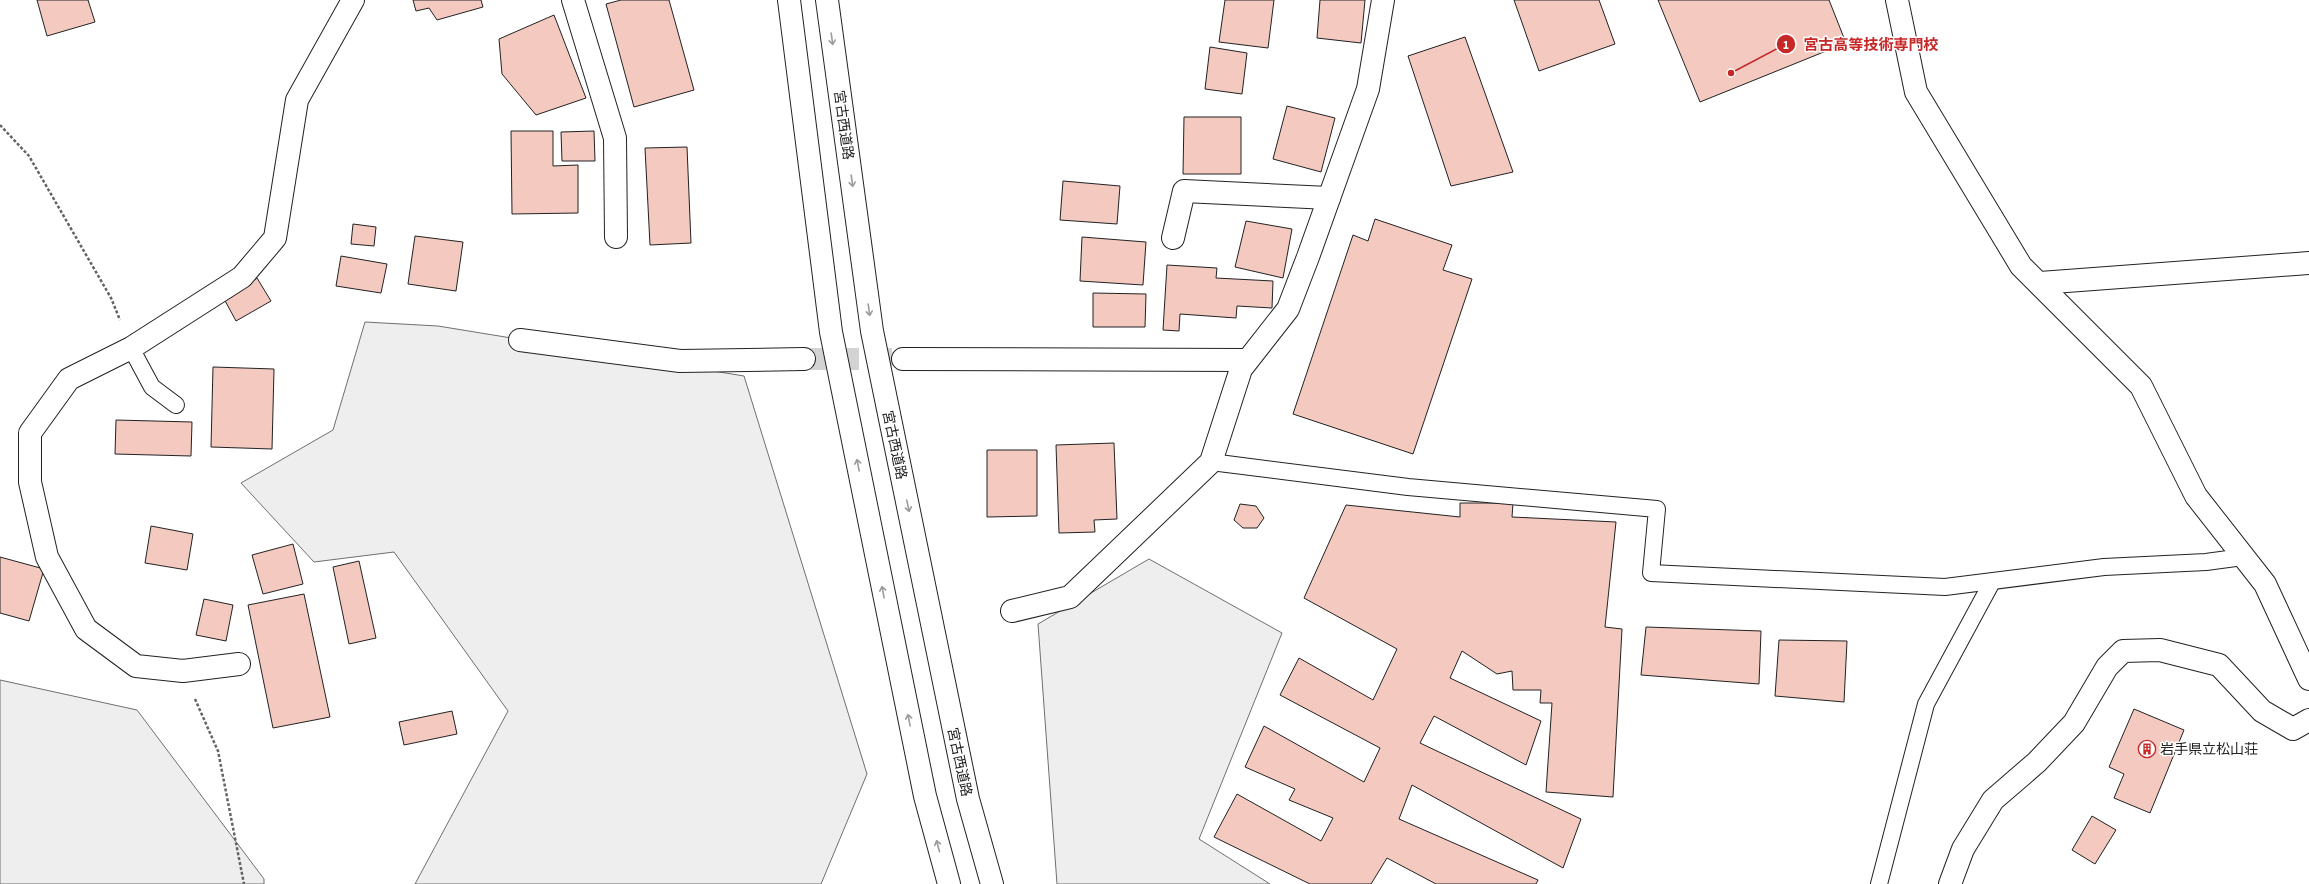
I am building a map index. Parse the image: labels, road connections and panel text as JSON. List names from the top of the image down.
{
  "streets": {
    "main road": ["宮古西道路"]
  },
  "places": {
    "other": ["宮古高等技術専門校"],
    "building": ["岩手県立松山荘"]
  }
}
